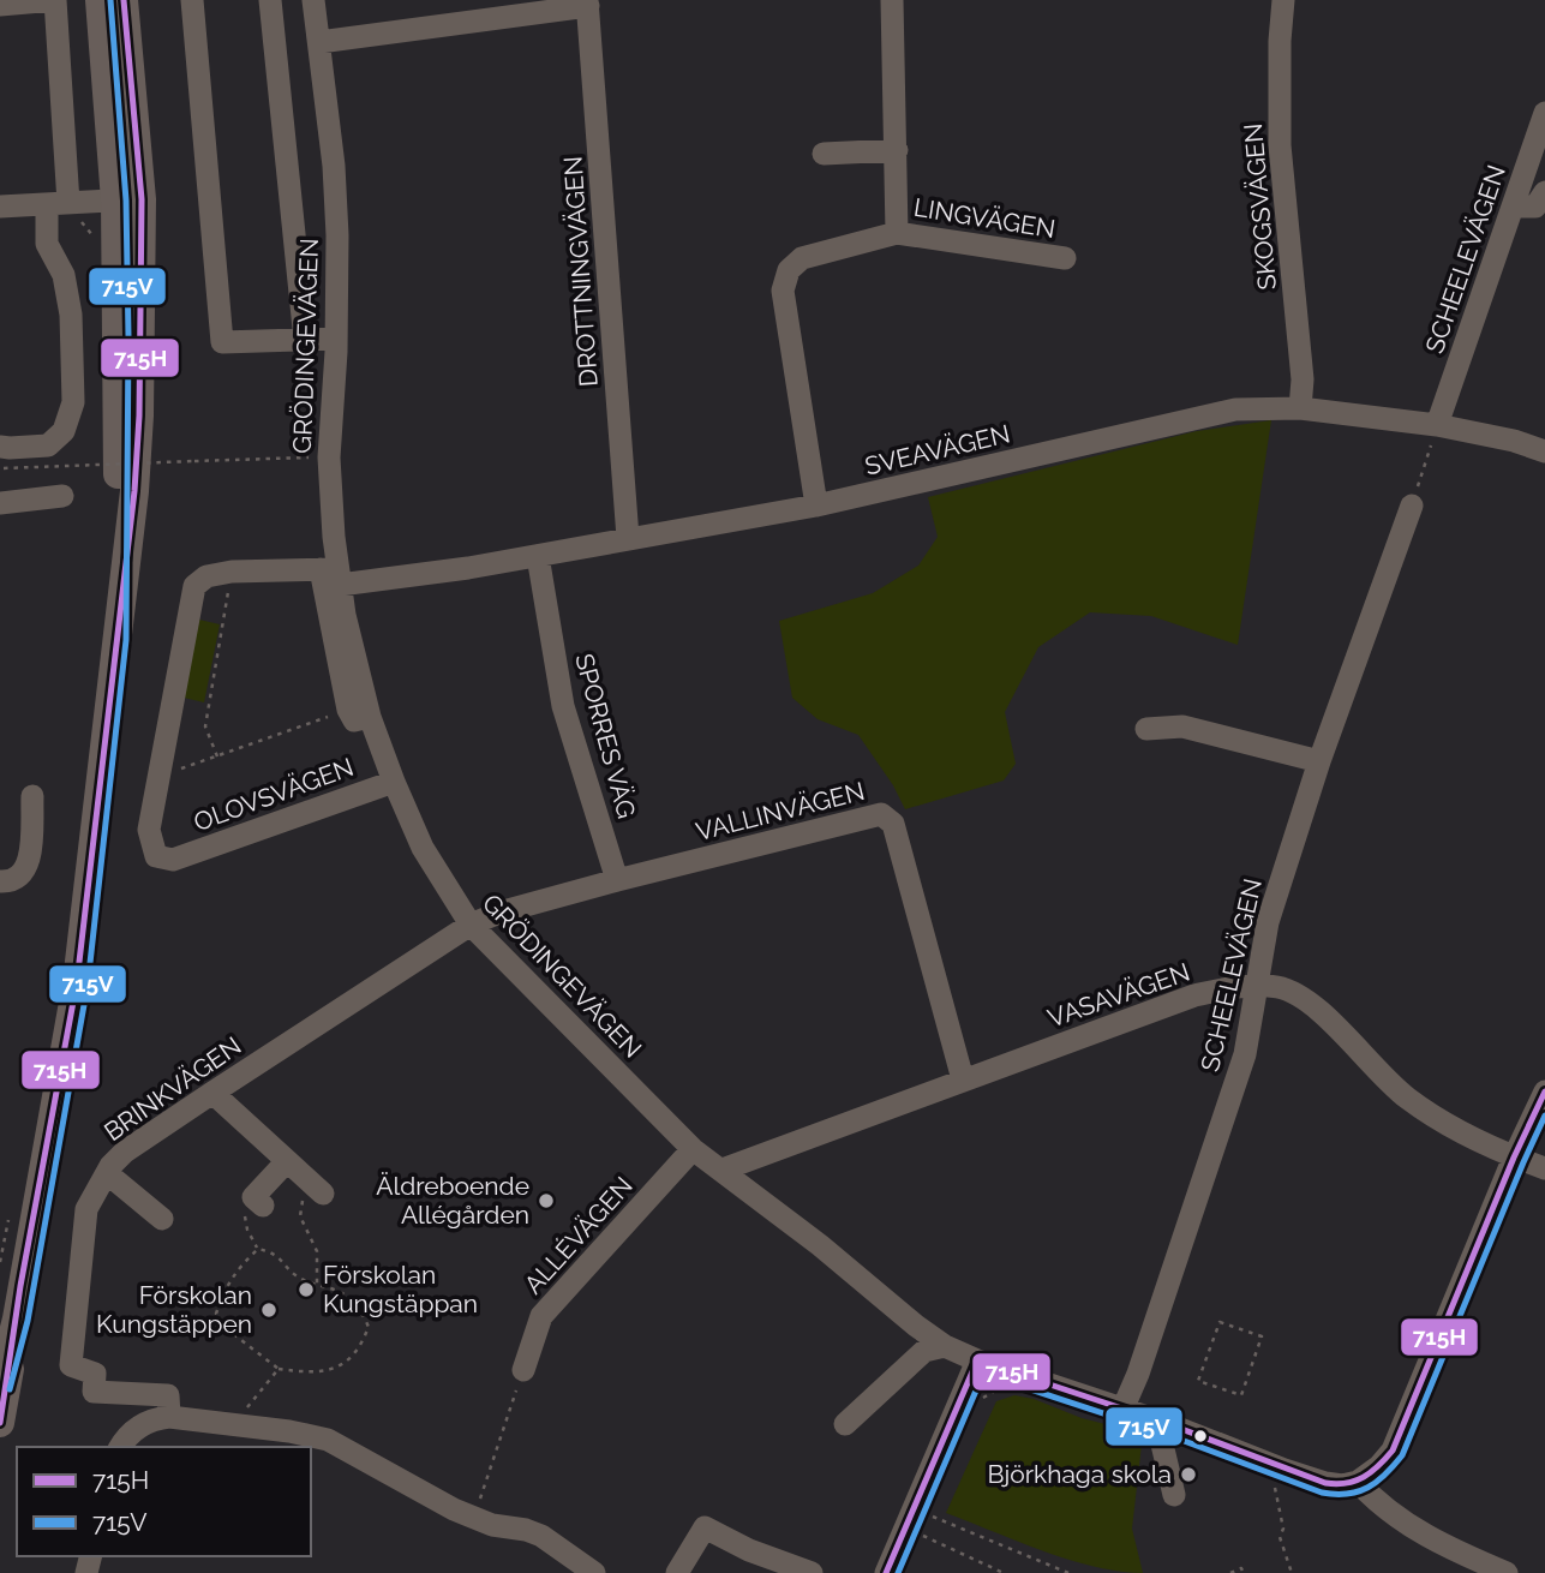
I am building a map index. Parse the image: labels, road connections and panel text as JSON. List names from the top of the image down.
{
  "streets": {
    "street": [
      "SKOGSVÄGEN",
      "LINGVÄGEN",
      "SCHEELEVÄGEN",
      "DROTTNINGVÄGEN",
      "GRÖDINGEVÄGEN",
      "SVEAVÄGEN",
      "SPORRES VÄG",
      "OLOVSVÄGEN",
      "VALLINVÄGEN",
      "VASAVÄGEN",
      "BRINKVÄGEN",
      "ALLÉVÄGEN"
    ]
  },
  "crossings": [
    ["SKOGSVÄGEN", "SVEAVÄGEN"],
    ["SCHEELEVÄGEN", "GRÖDINGEVÄGEN"],
    ["SCHEELEVÄGEN", "SVEAVÄGEN"],
    ["SCHEELEVÄGEN", "VASAVÄGEN"],
    ["DROTTNINGVÄGEN", "SVEAVÄGEN"],
    ["GRÖDINGEVÄGEN", "SVEAVÄGEN"],
    ["GRÖDINGEVÄGEN", "OLOVSVÄGEN"],
    ["GRÖDINGEVÄGEN", "VALLINVÄGEN"],
    ["GRÖDINGEVÄGEN", "VASAVÄGEN"],
    ["GRÖDINGEVÄGEN", "BRINKVÄGEN"],
    ["GRÖDINGEVÄGEN", "ALLÉVÄGEN"],
    ["SVEAVÄGEN", "SPORRES VÄG"],
    ["SPORRES VÄG", "VALLINVÄGEN"],
    ["VALLINVÄGEN", "VASAVÄGEN"],
    ["VALLINVÄGEN", "BRINKVÄGEN"]
  ],
  "places": [
    "Äldreboende Allégården",
    "Förskolan Kungstäppan",
    "Förskolan Kungstäppen",
    "Björkhaga skola"
  ],
  "lines": ["transit line 715H", "transit line 715V"],
  "legend": ["715H", "715V"]
}
